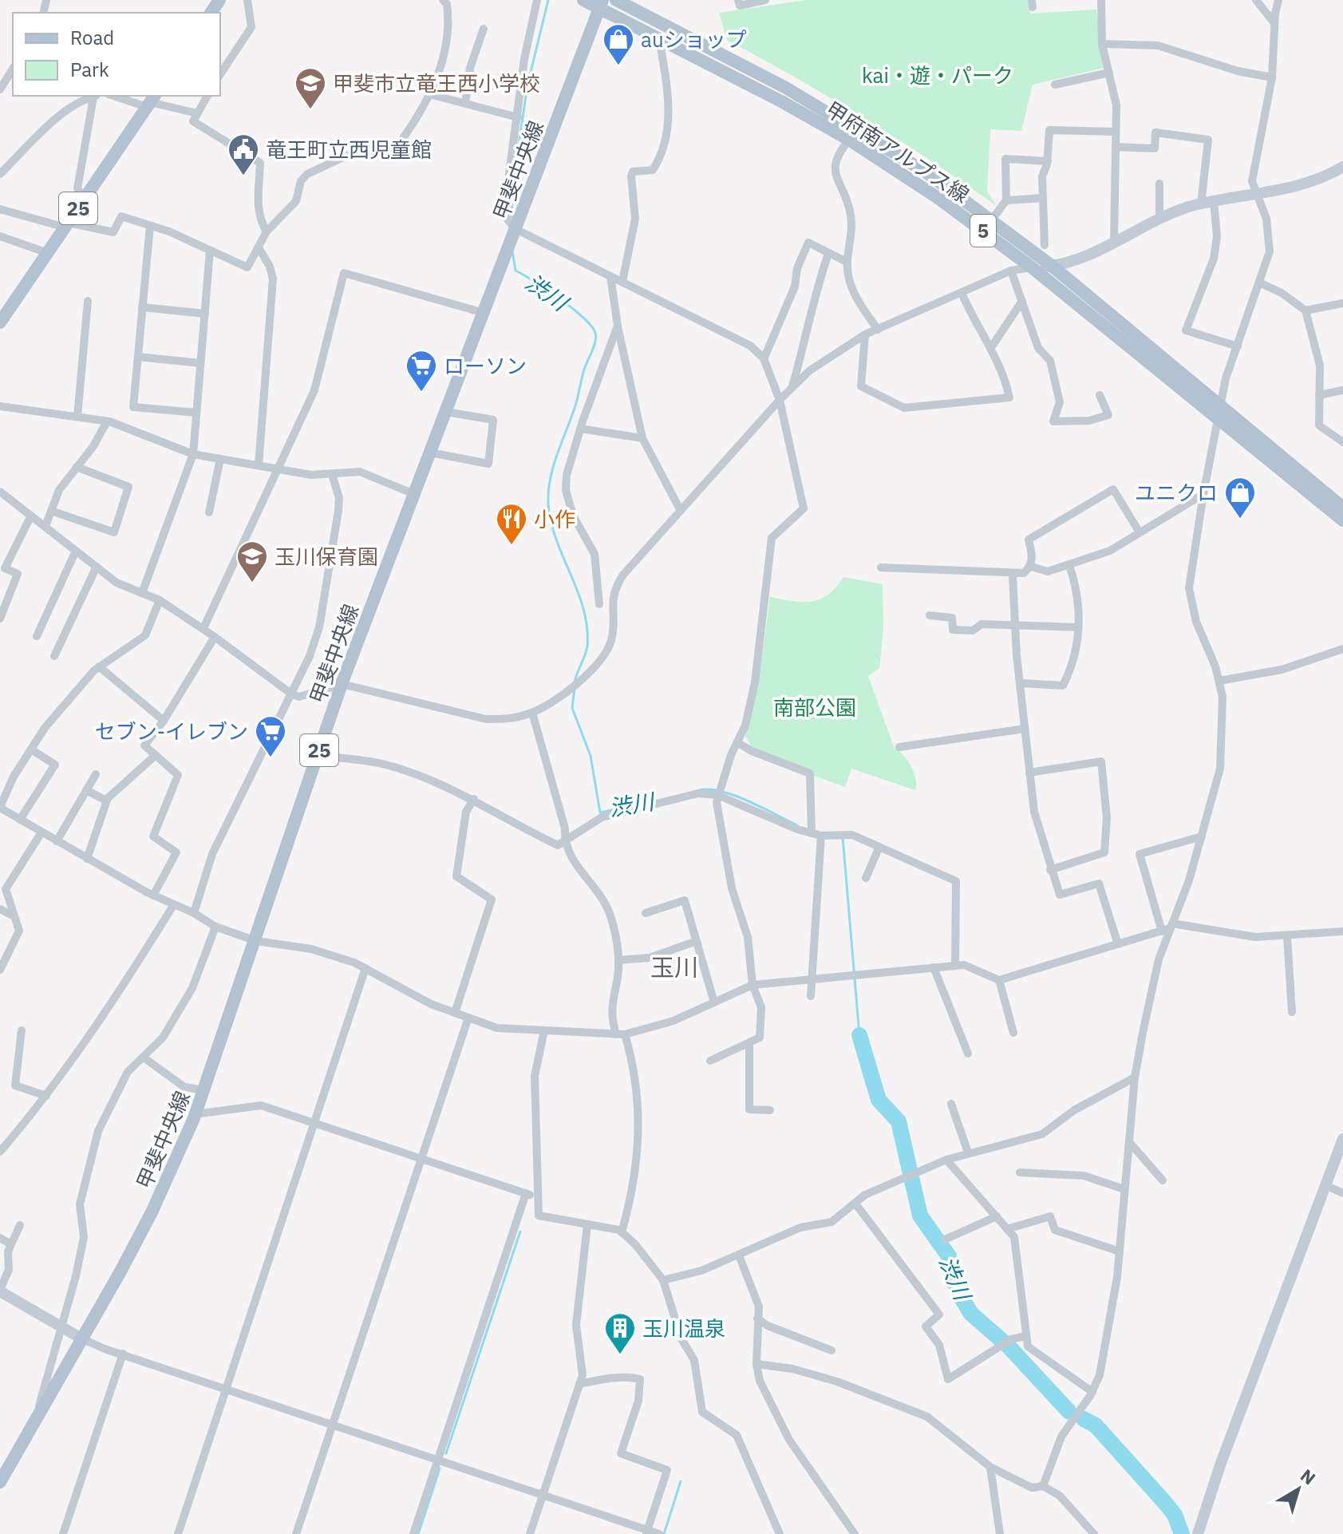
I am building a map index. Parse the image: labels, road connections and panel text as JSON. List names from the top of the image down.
{
  "streets": {
    "main road": [
      "甲府南アルプス線",
      "甲斐中央線",
      "25",
      "5"
    ]
  },
  "crossings": [
    ["甲府南アルプス線", "甲斐中央線"]
  ],
  "districts": ["玉川"],
  "water": ["渋川"],
  "parks": ["kai・遊・パーク", "南部公園"],
  "places": {
    "shop": ["auショップ", "ユニクロ"],
    "school or university": ["甲斐市立竜王西小学校", "玉川保育園"],
    "public building": ["竜王町立西児童館"],
    "supermarket": ["ローソン", "セブン-イレブン"],
    "restaurant": ["小作"],
    "building": ["玉川温泉"]
  },
  "legend": ["Road", "Park"],
  "north": "top right"
}
